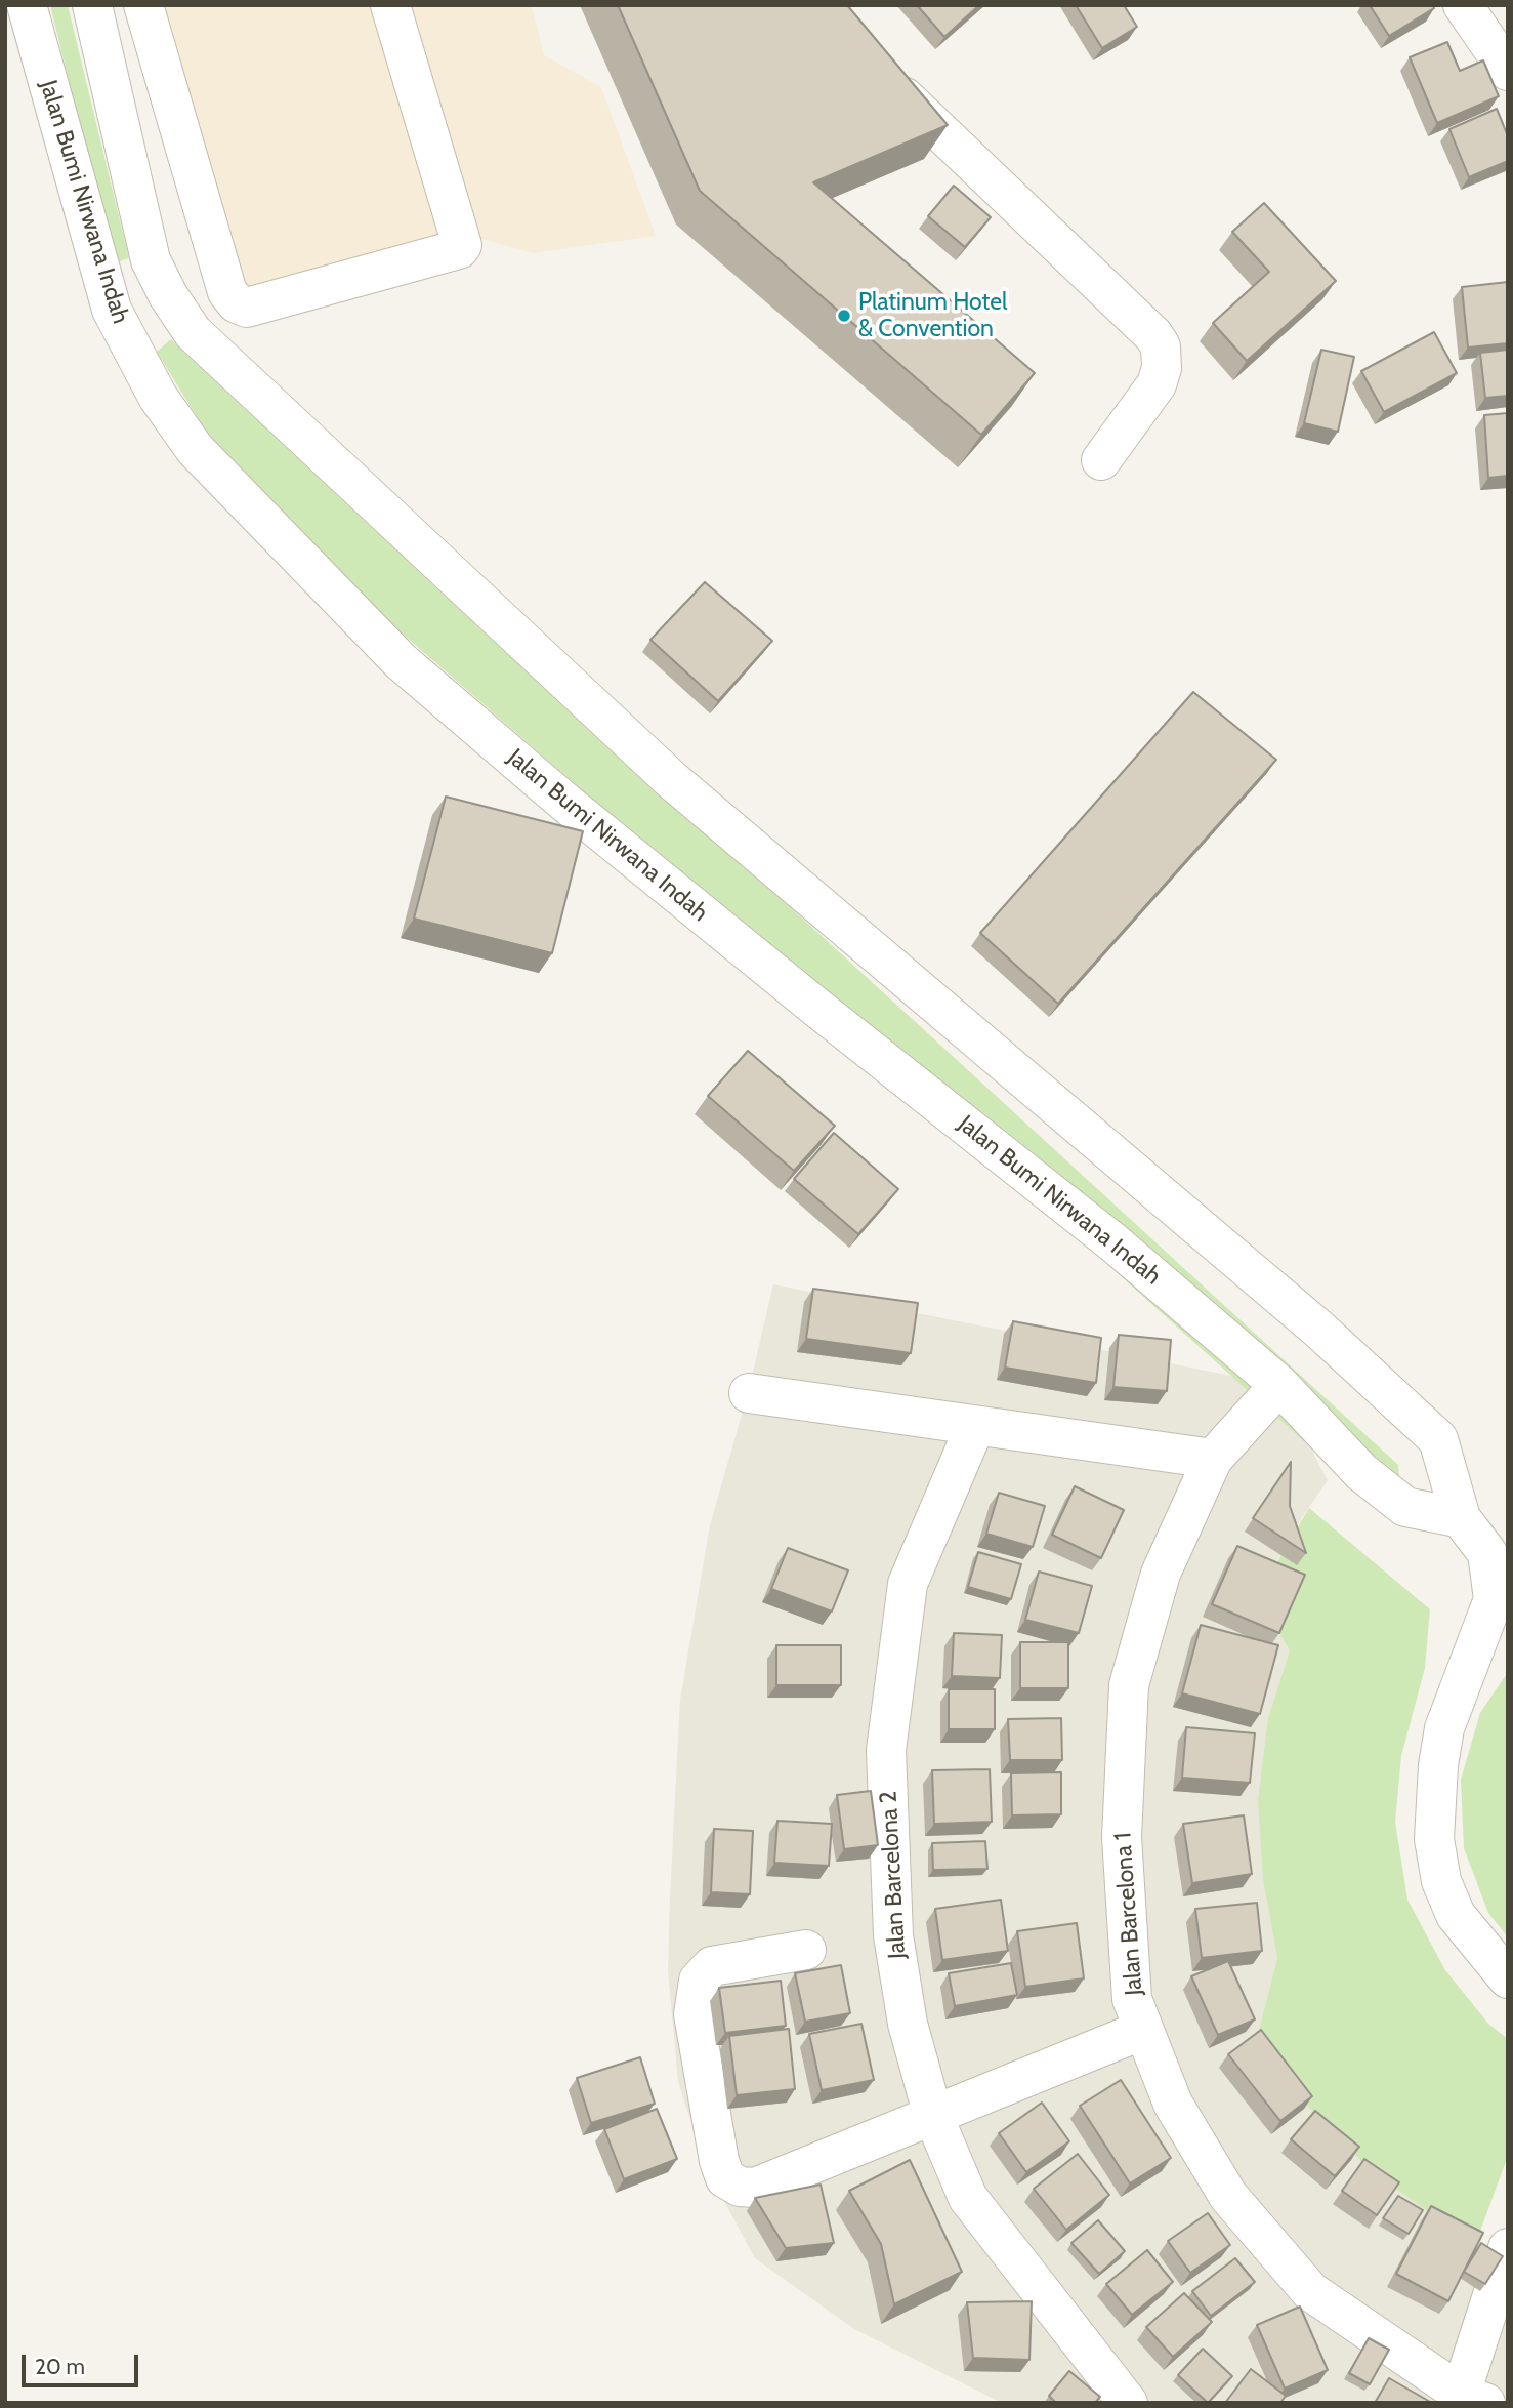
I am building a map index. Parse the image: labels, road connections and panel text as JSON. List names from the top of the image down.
{
  "streets": {
    "street": ["Jalan Bumi Nirwana Indah", "Jalan Barcelona 2", "Jalan Barcelona 1"]
  },
  "crossings": [
    ["Jalan Bumi Nirwana Indah", "Jalan Barcelona 1"]
  ],
  "places": ["Platinum Hotel & Convention"],
  "scale_bar": "20 m"
}
